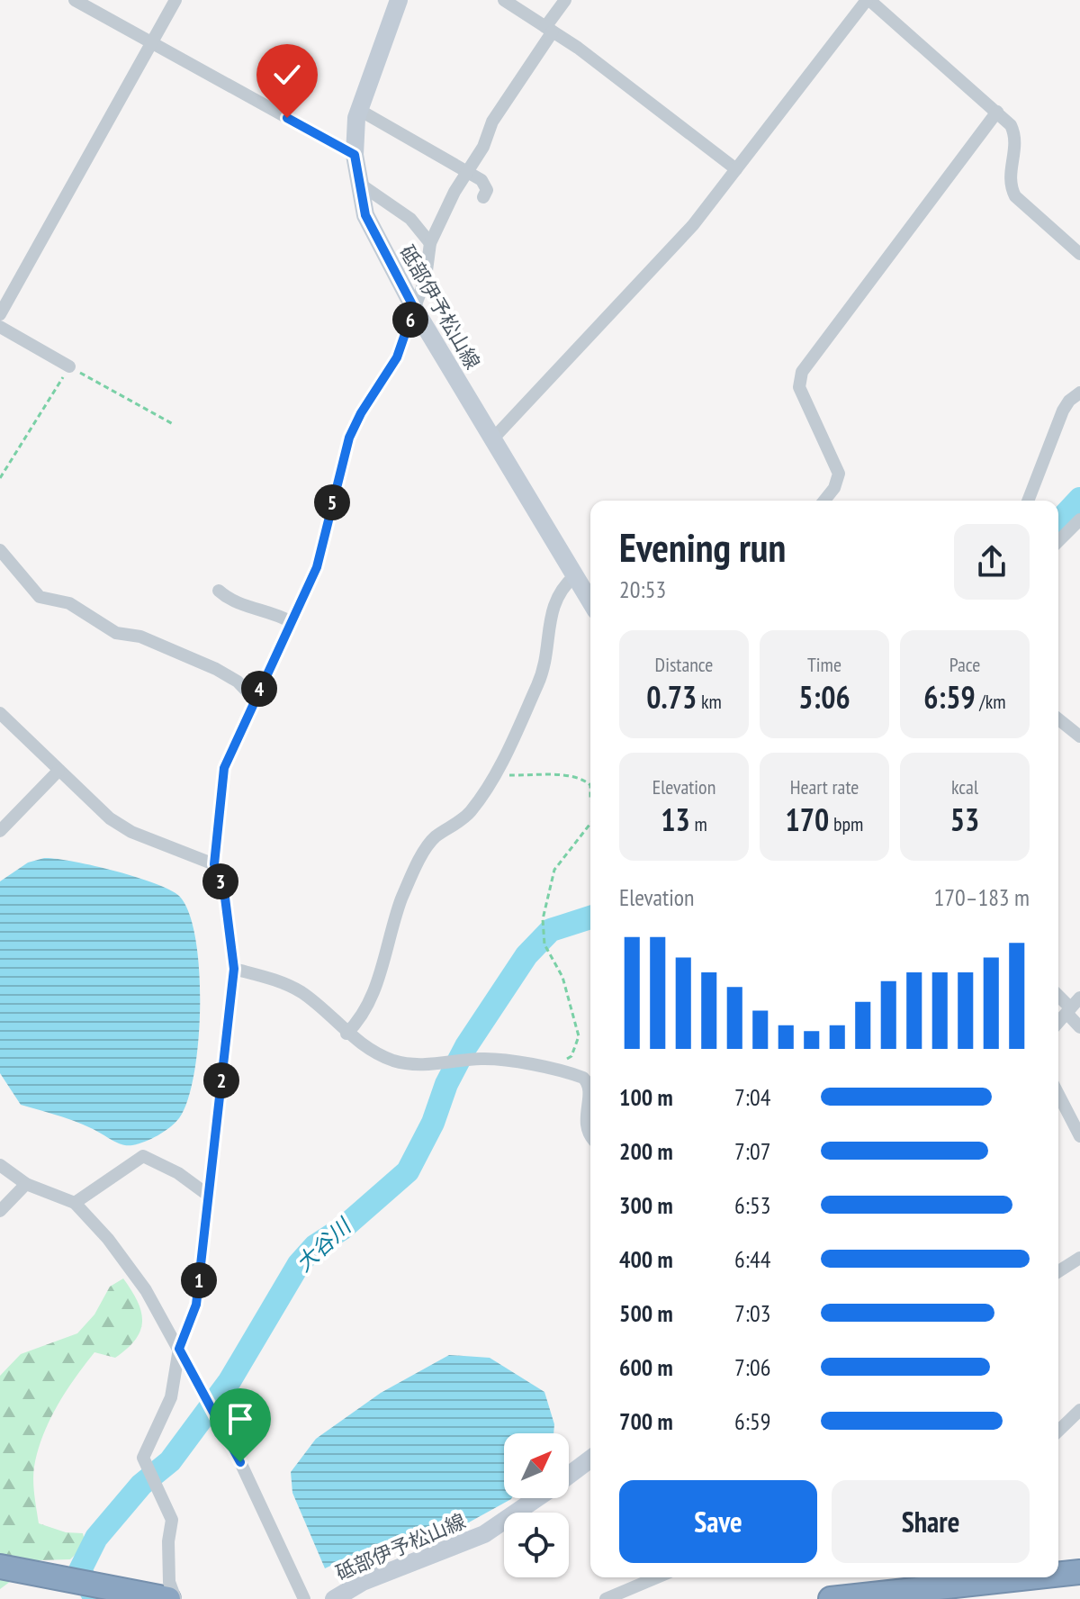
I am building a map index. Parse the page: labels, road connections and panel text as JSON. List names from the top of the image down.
{
  "streets": {
    "main road": ["砥部伊予松山線"]
  },
  "water": ["大谷川"],
  "north": "top right",
  "page": {
    "pins": [
      "6",
      "5",
      "4",
      "3",
      "2",
      "1"
    ],
    "heading": ["Evening run", "20:53"],
    "stats": [
      ["Distance", "0.73 km"],
      ["Time", "5:06"],
      ["Pace", "6:59 /km"],
      ["Elevation", "13 m"],
      ["Heart rate", "170 bpm"],
      ["kcal", "53"]
    ],
    "chart": ["Elevation", "170–183 m"],
    "list": [
      {
        "name": "100 m",
        "note": "7:04"
      },
      {
        "name": "200 m",
        "note": "7:07"
      },
      {
        "name": "300 m",
        "note": "6:53"
      },
      {
        "name": "400 m",
        "note": "6:44"
      },
      {
        "name": "500 m",
        "note": "7:03"
      },
      {
        "name": "600 m",
        "note": "7:06"
      },
      {
        "name": "700 m",
        "note": "6:59"
      }
    ],
    "buttons": ["Save", "Share"]
  }
}
